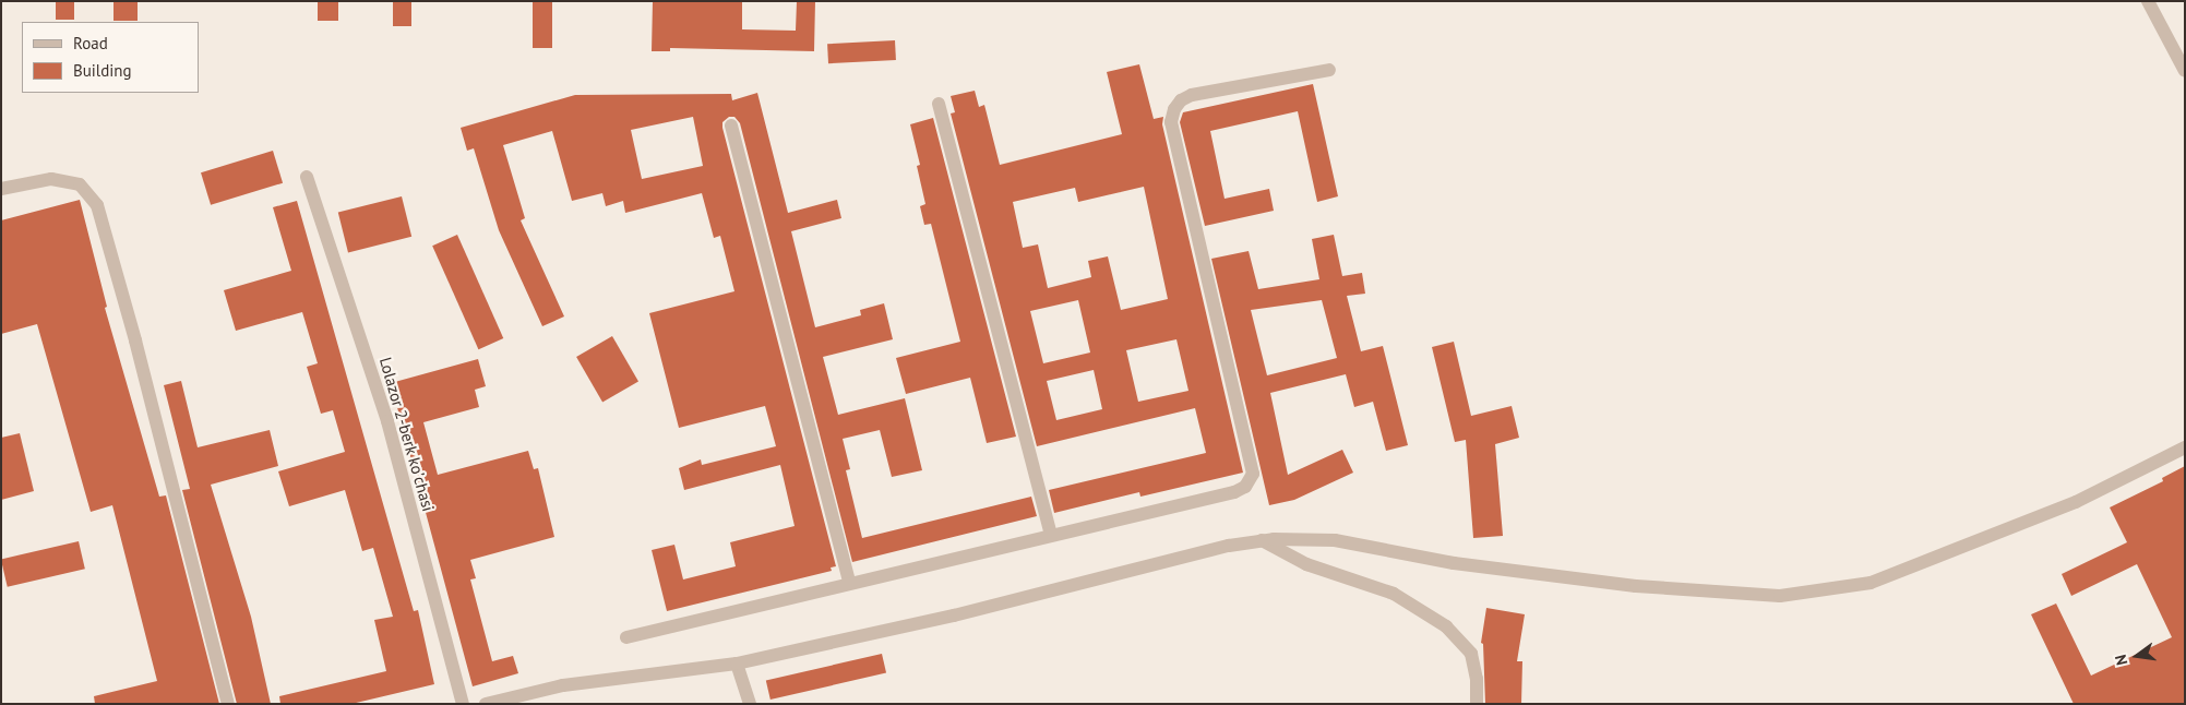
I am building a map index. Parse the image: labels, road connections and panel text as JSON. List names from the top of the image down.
{
  "streets": {
    "street": ["Lolazor 2-berk koʼchasi"]
  },
  "legend": ["Road", "Building"],
  "north": "left"
}
